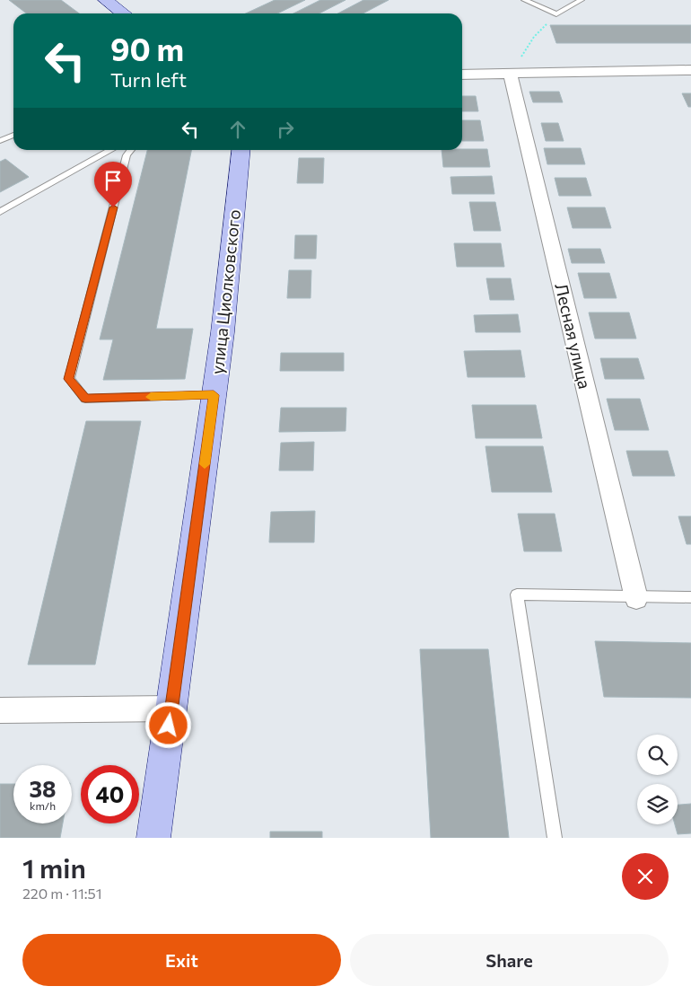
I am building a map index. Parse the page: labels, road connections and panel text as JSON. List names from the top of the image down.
{
  "streets": {
    "street": ["улица Циолковского", "Лесная улица"]
  },
  "page": {
    "turn": ["90 m", "Turn left"],
    "speed": "38 km/h",
    "limit": "40",
    "heading": ["1 min", "220 m · 11:51"],
    "buttons": ["Exit", "Share"]
  }
}
